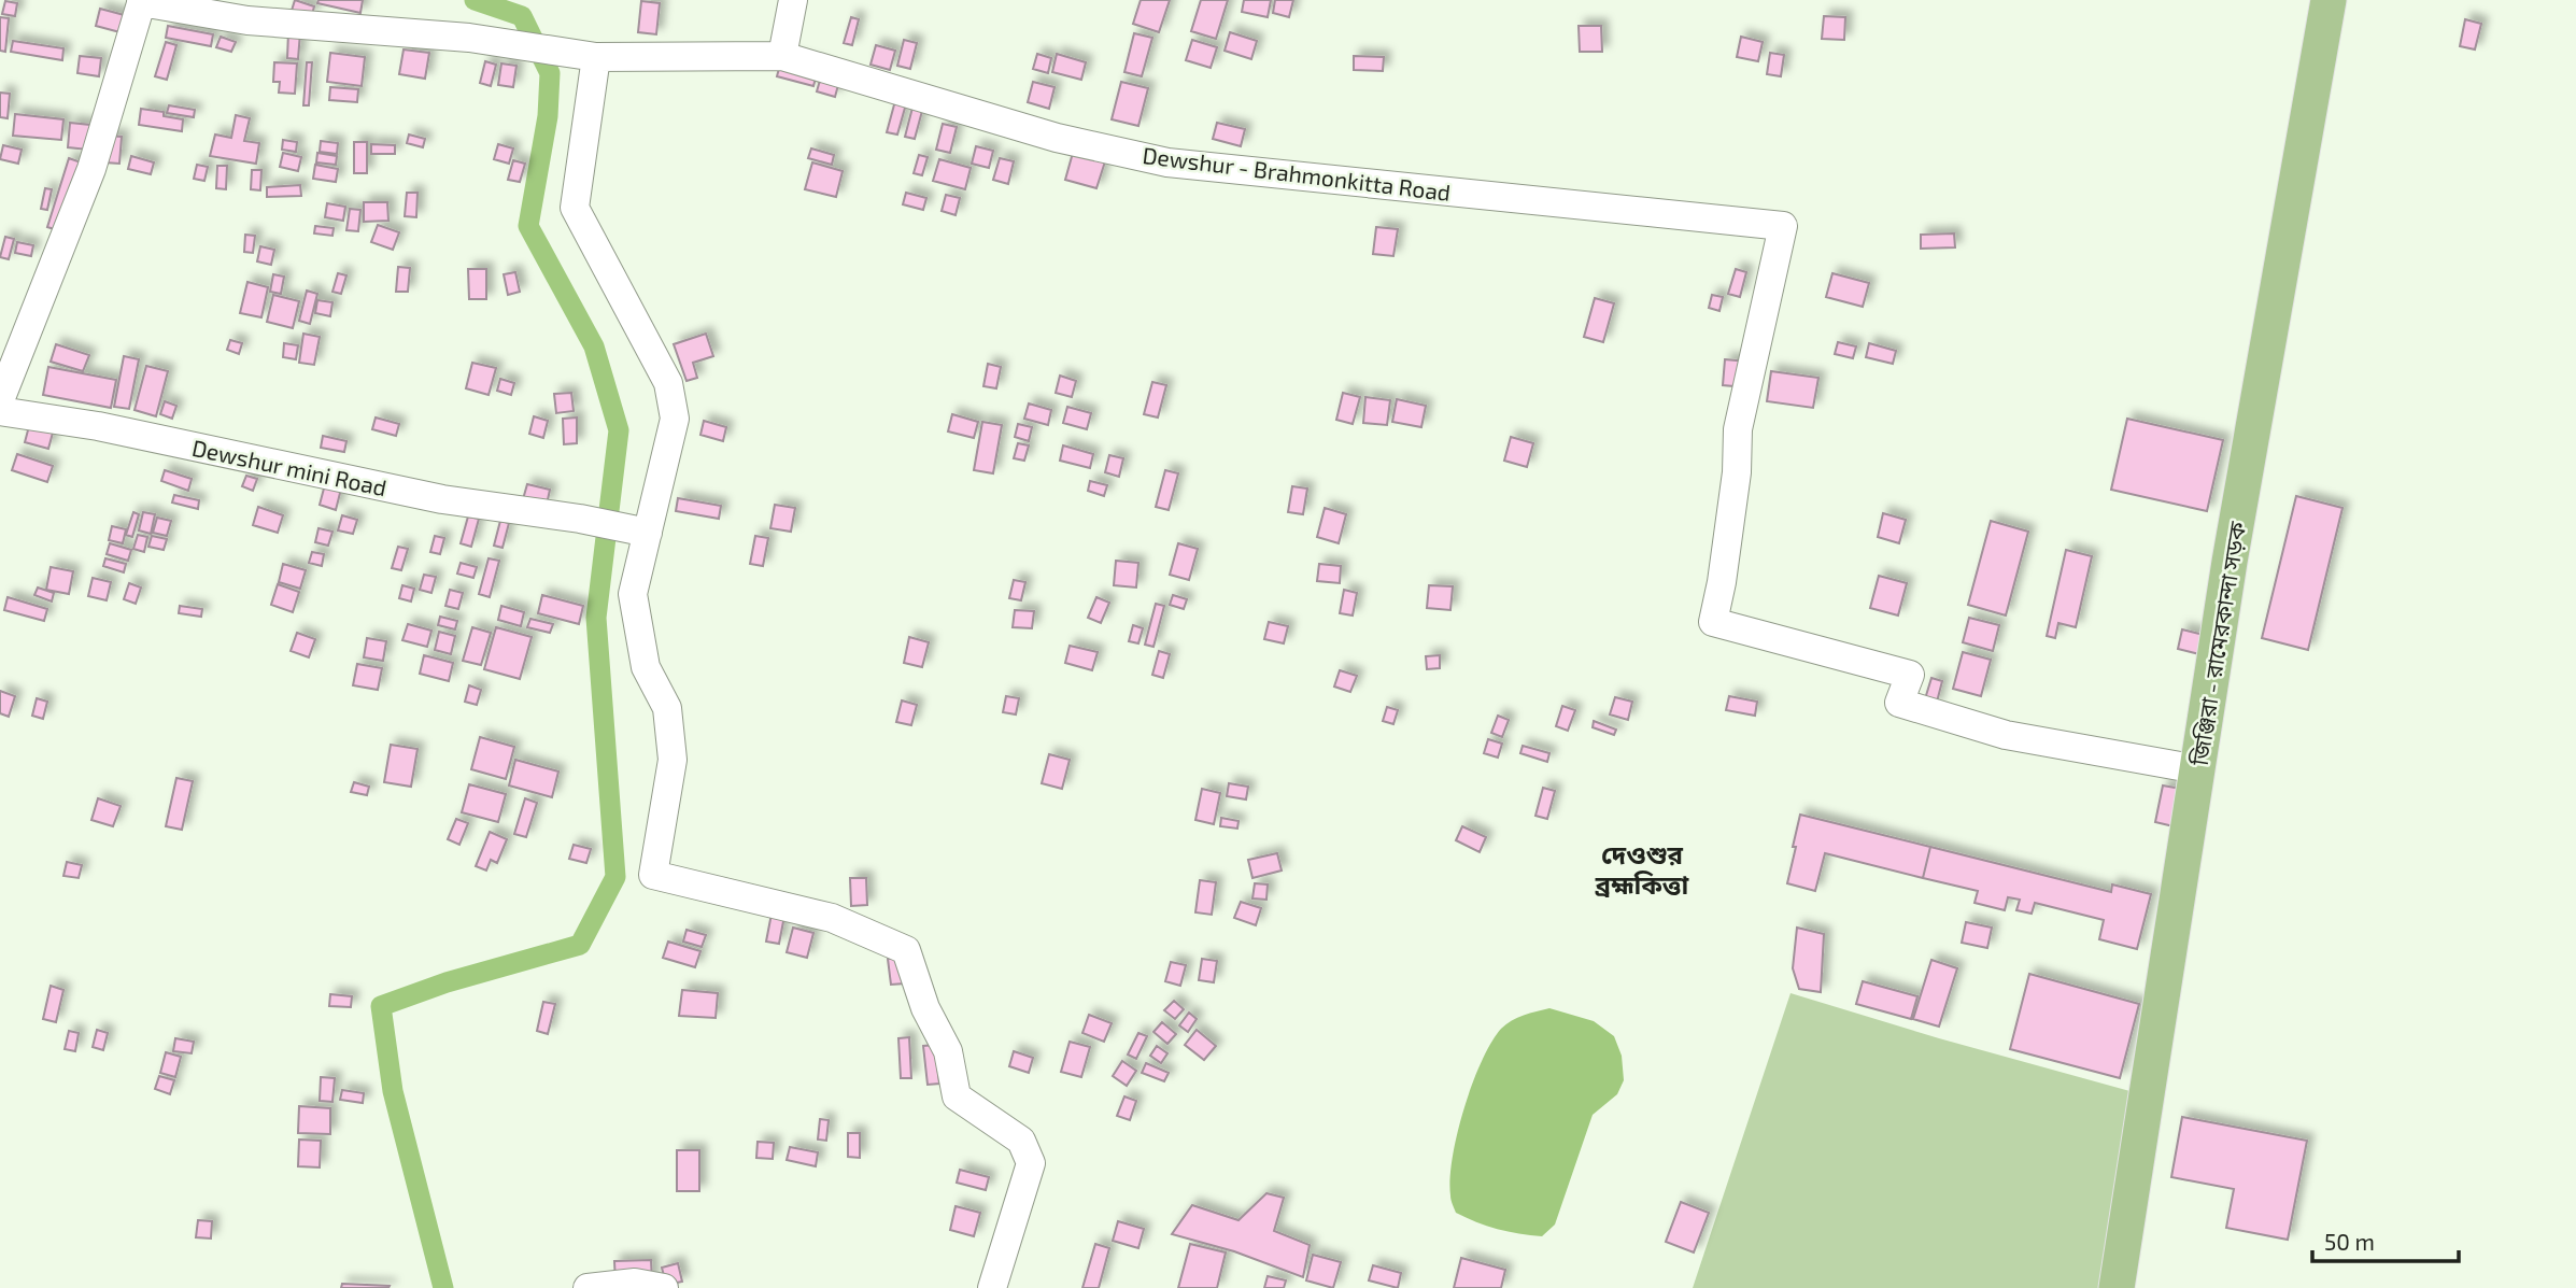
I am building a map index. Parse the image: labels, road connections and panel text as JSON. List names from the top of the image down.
{
  "streets": {
    "main road": ["জিঞ্জিরা - রামেরকান্দা সড়ক"],
    "street": ["Dewshur - Brahmonkitta Road", "Dewshur mini Road"]
  },
  "crossings": [
    ["Dewshur - Brahmonkitta Road", "জিঞ্জিরা - রামেরকান্দা সড়ক"]
  ],
  "districts": ["দেওশুর ব্রহ্মকিত্তা"],
  "scale_bar": "50 m"
}
